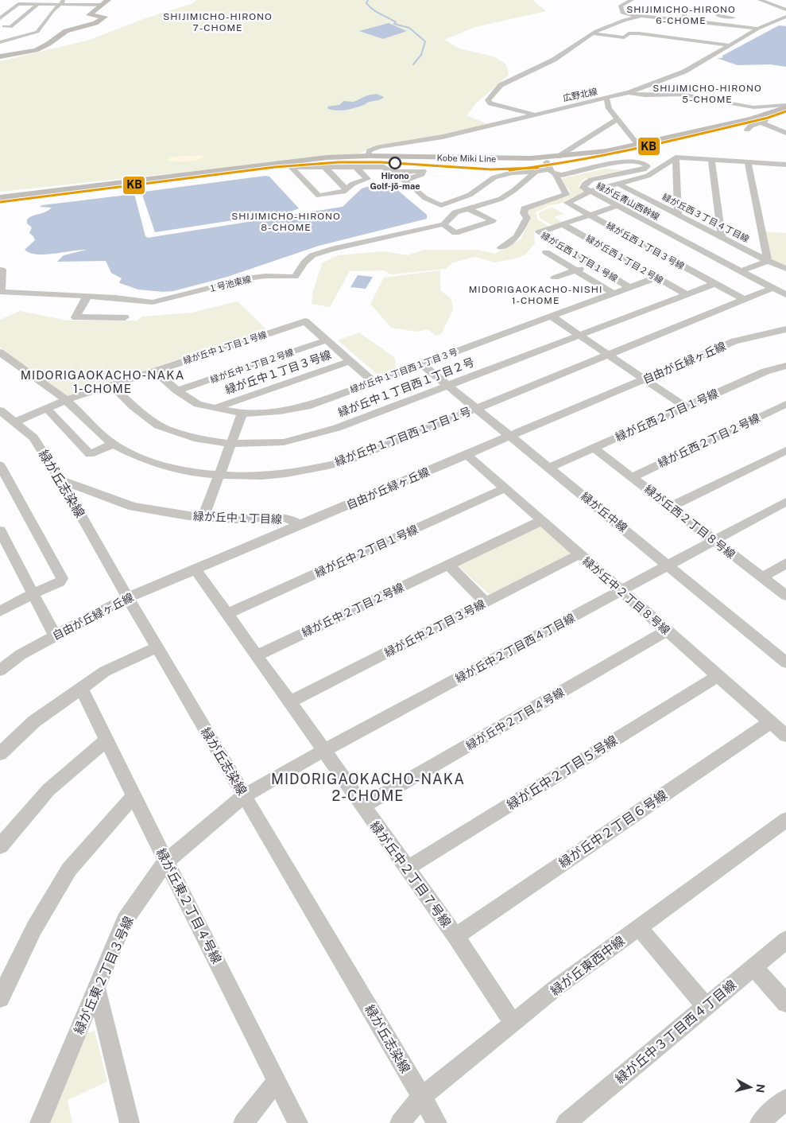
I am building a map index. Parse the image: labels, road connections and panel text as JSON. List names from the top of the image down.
{
  "streets": {
    "main road": ["Kobe Miki Line"],
    "street": [
      "広野北線",
      "緑が丘青山西幹線",
      "緑が丘西３丁目４丁目線",
      "緑が丘西１丁目３号線",
      "緑が丘西１丁目１号線",
      "緑が丘西１丁目２号線",
      "１号池東線",
      "緑が丘中１丁目１号線",
      "自由が丘緑ヶ丘線",
      "緑が丘中１丁目２号線",
      "緑が丘中１丁目西１丁目３号",
      "緑が丘中１丁目３号線",
      "緑が丘中１丁目西１丁目２号",
      "緑が丘西２丁目１号線",
      "緑が丘中１丁目西１丁目１号",
      "緑が丘西２丁目２号線",
      "緑が丘志染線",
      "緑が丘中線",
      "緑が丘中１丁目線",
      "緑が丘西２丁目８号線",
      "緑が丘中２丁目１号線",
      "緑が丘中２丁目８号線",
      "緑が丘中２丁目２号線",
      "緑が丘中２丁目３号線",
      "緑が丘中２丁目西４丁目線",
      "緑が丘中２丁目４号線",
      "緑が丘中２丁目５号線",
      "緑が丘中２丁目６号線",
      "緑が丘中２丁目７号線",
      "緑が丘東２丁目４号線",
      "緑が丘東西中線",
      "緑が丘東２丁目３号線",
      "緑が丘中３丁目西４丁目線"
    ]
  },
  "crossings": [
    ["広野北線", "Kobe Miki Line"],
    ["緑が丘青山西幹線", "緑が丘西１丁目３号線"],
    ["緑が丘青山西幹線", "緑が丘西１丁目１号線"],
    ["緑が丘青山西幹線", "緑が丘中１丁目西１丁目１号"],
    ["緑が丘西１丁目３号線", "緑が丘西１丁目１号線"],
    ["緑が丘西１丁目３号線", "緑が丘中１丁目西１丁目２号"],
    ["緑が丘西１丁目３号線", "緑が丘中１丁目西１丁目１号"],
    ["緑が丘西１丁目１号線", "緑が丘西１丁目２号線"],
    ["緑が丘西１丁目１号線", "緑が丘中１丁目西１丁目３号"],
    ["緑が丘西１丁目２号線", "緑が丘中１丁目西１丁目３号"],
    ["緑が丘西１丁目２号線", "緑が丘中１丁目西１丁目２号"],
    ["緑が丘中１丁目１号線", "緑が丘中１丁目西１丁目３号"],
    ["緑が丘中１丁目１号線", "緑が丘中１丁目西１丁目２号"],
    ["緑が丘中１丁目１号線", "緑が丘中１丁目西１丁目１号"],
    ["緑が丘中１丁目１号線", "緑が丘志染線"],
    ["自由が丘緑ヶ丘線", "緑が丘志染線"],
    ["自由が丘緑ヶ丘線", "緑が丘中線"],
    ["自由が丘緑ヶ丘線", "緑が丘中１丁目線"],
    ["自由が丘緑ヶ丘線", "緑が丘中２丁目８号線"],
    ["自由が丘緑ヶ丘線", "緑が丘中２丁目７号線"],
    ["緑が丘中１丁目２号線", "緑が丘中１丁目西１丁目３号"],
    ["緑が丘中１丁目西１丁目３号", "緑が丘中１丁目３号線"],
    ["緑が丘中１丁目西１丁目３号", "緑が丘中線"],
    ["緑が丘中１丁目西１丁目２号", "緑が丘中線"],
    ["緑が丘西２丁目１号線", "緑が丘中線"],
    ["緑が丘西２丁目１号線", "緑が丘西２丁目８号線"],
    ["緑が丘中１丁目西１丁目１号", "緑が丘中線"],
    ["緑が丘西２丁目２号線", "緑が丘西２丁目８号線"],
    ["緑が丘志染線", "緑が丘中１丁目線"],
    ["緑が丘志染線", "緑が丘中２丁目西４丁目線"],
    ["緑が丘志染線", "緑が丘東西中線"],
    ["緑が丘志染線", "緑が丘東２丁目３号線"],
    ["緑が丘中線", "緑が丘中２丁目西４丁目線"],
    ["緑が丘西２丁目８号線", "緑が丘中２丁目西４丁目線"],
    ["緑が丘中２丁目１号線", "緑が丘中２丁目８号線"],
    ["緑が丘中２丁目１号線", "緑が丘中２丁目７号線"],
    ["緑が丘中２丁目８号線", "緑が丘中２丁目２号線"],
    ["緑が丘中２丁目８号線", "緑が丘中２丁目３号線"],
    ["緑が丘中２丁目８号線", "緑が丘中２丁目西４丁目線"],
    ["緑が丘中２丁目８号線", "緑が丘中２丁目４号線"],
    ["緑が丘中２丁目８号線", "緑が丘中２丁目５号線"],
    ["緑が丘中２丁目８号線", "緑が丘中２丁目６号線"],
    ["緑が丘中２丁目２号線", "緑が丘中２丁目７号線"],
    ["緑が丘中２丁目３号線", "緑が丘中２丁目７号線"],
    ["緑が丘中２丁目西４丁目線", "緑が丘中２丁目７号線"],
    ["緑が丘中２丁目西４丁目線", "緑が丘東２丁目３号線"],
    ["緑が丘中２丁目４号線", "緑が丘中２丁目７号線"],
    ["緑が丘中２丁目５号線", "緑が丘中２丁目７号線"],
    ["緑が丘中２丁目６号線", "緑が丘中２丁目７号線"],
    ["緑が丘中２丁目７号線", "緑が丘東西中線"],
    ["緑が丘東２丁目４号線", "緑が丘東２丁目３号線"]
  ],
  "districts": [
    "SHIJIMICHO-HIRONO 6-CHOME",
    "SHIJIMICHO-HIRONO 7-CHOME",
    "SHIJIMICHO-HIRONO 5-CHOME",
    "SHIJIMICHO-HIRONO 8-CHOME",
    "MIDORIGAOKACHO-NISHI 1-CHOME",
    "MIDORIGAOKACHO-NAKA 1-CHOME",
    "MIDORIGAOKACHO-NAKA 2-CHOME"
  ],
  "places": ["Hirono Golf-jō-mae"],
  "lines": ["transit line KB"],
  "north": "right"
}
